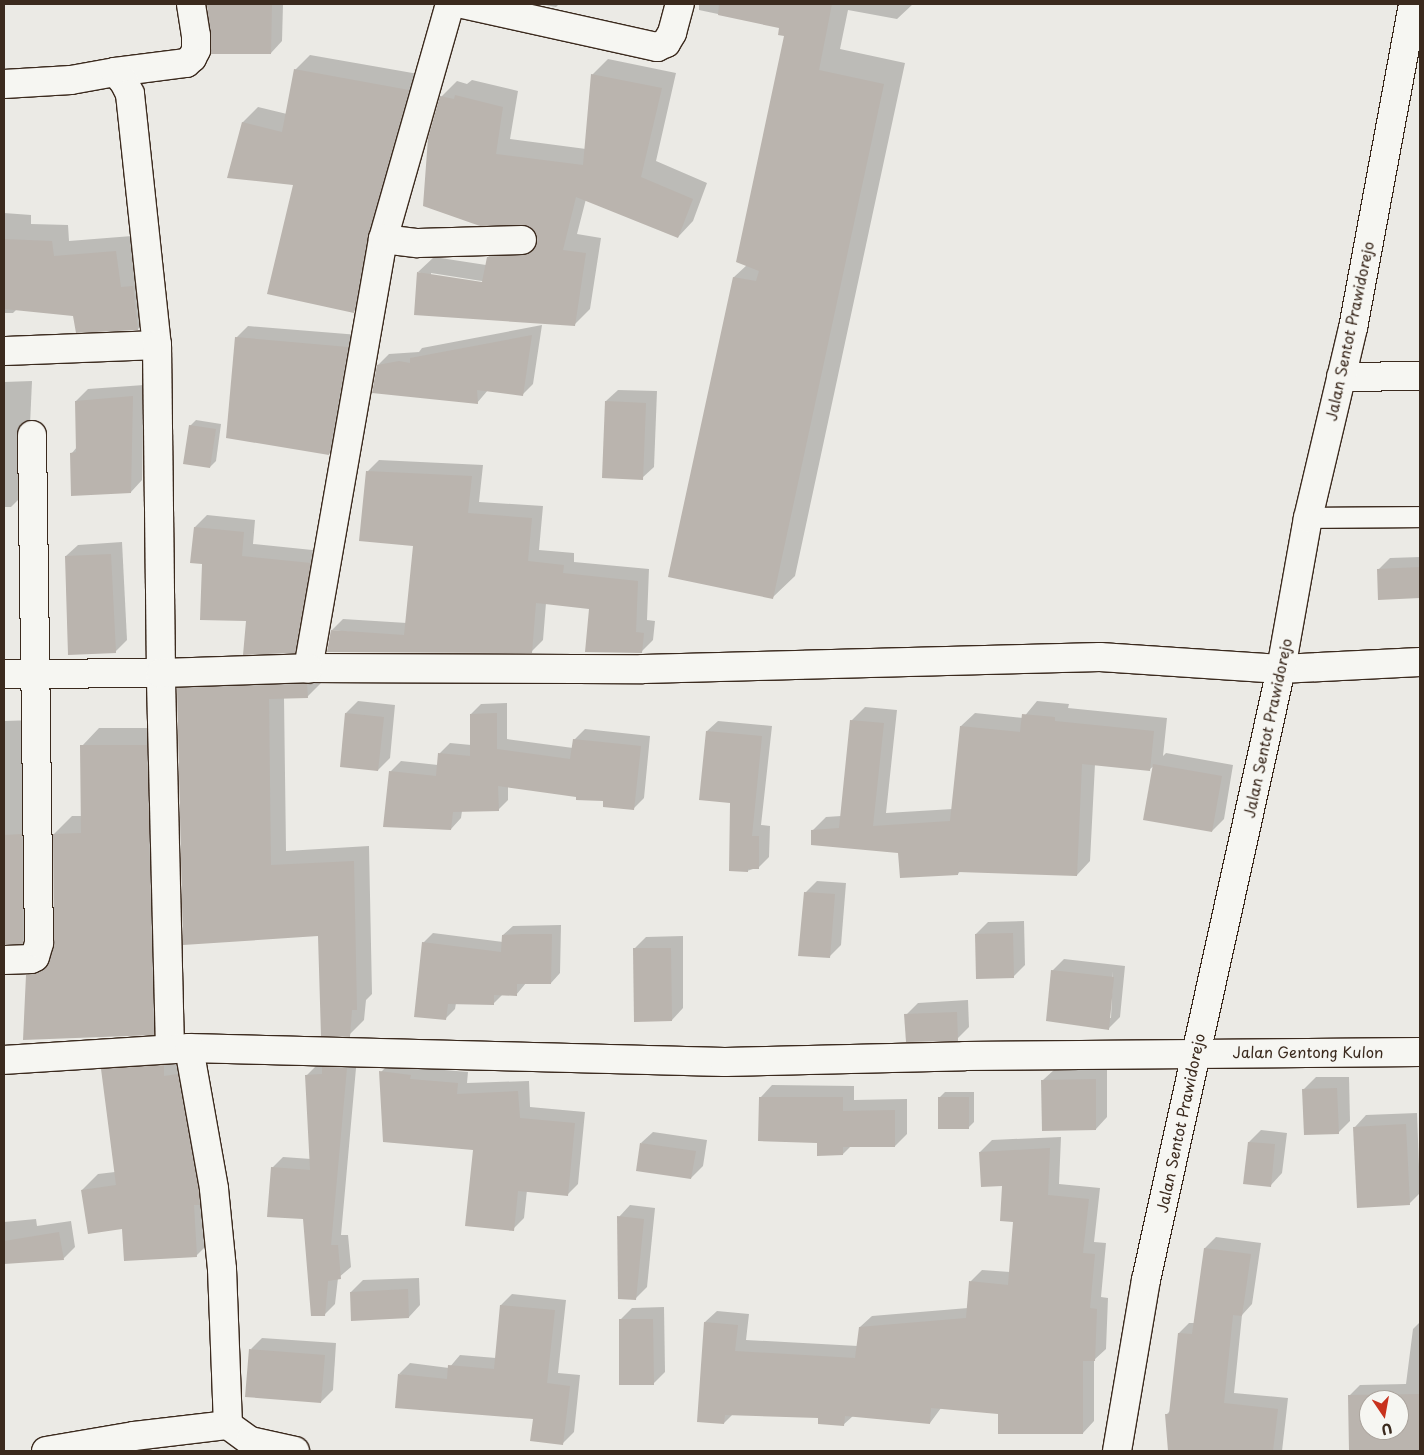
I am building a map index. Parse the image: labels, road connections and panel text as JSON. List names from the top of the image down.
{
  "streets": {
    "street": ["Jalan Sentot Prawidorejo", "Jalan Gentong Kulon"]
  },
  "crossings": [
    ["Jalan Sentot Prawidorejo", "Jalan Gentong Kulon"]
  ],
  "north": "bottom"
}
